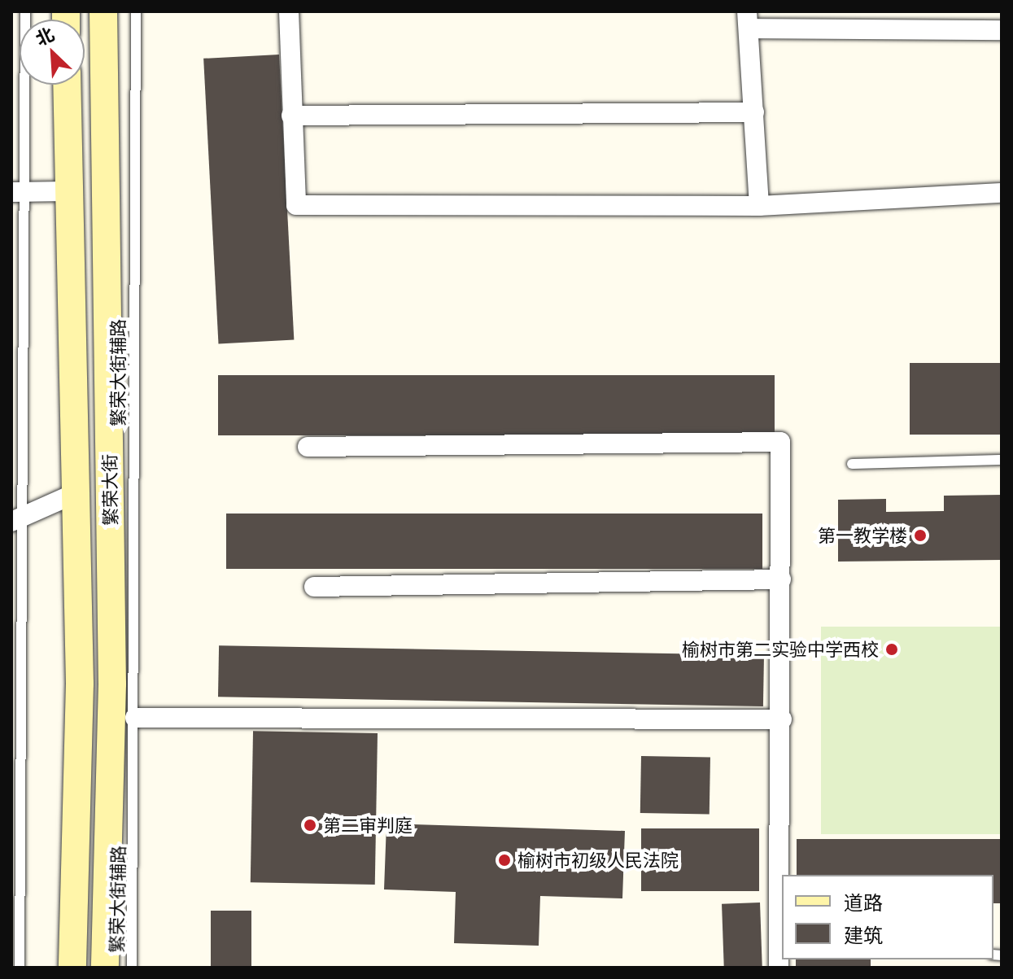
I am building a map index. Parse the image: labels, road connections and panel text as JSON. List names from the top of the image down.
{
  "streets": {
    "main road": ["繁荣大街"],
    "lane": ["繁荣大街辅路"]
  },
  "places": [
    "第一教学楼",
    "榆树市第二实验中学西校",
    "第二审判庭",
    "榆树市初级人民法院"
  ],
  "legend": ["道路", "建筑"],
  "north": "top left"
}
